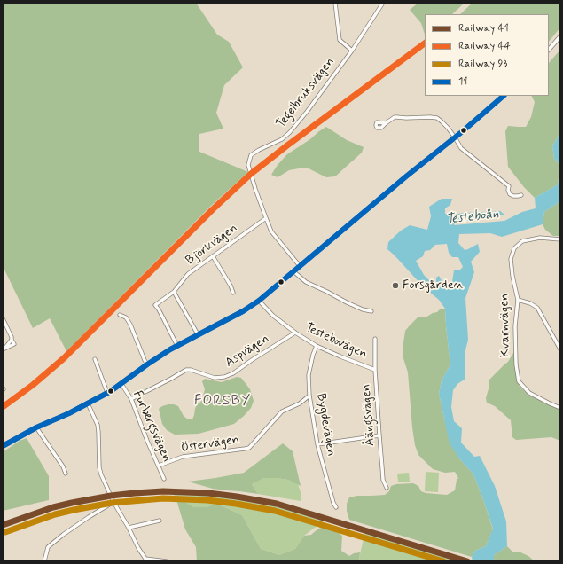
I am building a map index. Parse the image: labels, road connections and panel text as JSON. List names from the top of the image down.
{
  "streets": {
    "street": [
      "Tegelbruksvägen",
      "Björkvägen",
      "Kvarnvägen",
      "Testebovägen",
      "Aspvägen",
      "Åängsvägen",
      "Bygdevägen",
      "Furbergsvägen",
      "Östervägen"
    ]
  },
  "crossings": [
    ["Tegelbruksvägen", "Björkvägen"],
    ["Testebovägen", "Aspvägen"],
    ["Testebovägen", "Åängsvägen"],
    ["Testebovägen", "Bygdevägen"],
    ["Aspvägen", "Furbergsvägen"],
    ["Bygdevägen", "Östervägen"],
    ["Furbergsvägen", "Östervägen"]
  ],
  "districts": ["FORSBY"],
  "water": ["Testeboån"],
  "places": ["Forsgården"],
  "lines": [
    "rail line 44",
    "transit line 11",
    "rail line 41",
    "rail line 93"
  ],
  "legend": [
    "Railway 41",
    "Railway 44",
    "Railway 93",
    "11"
  ]
}
